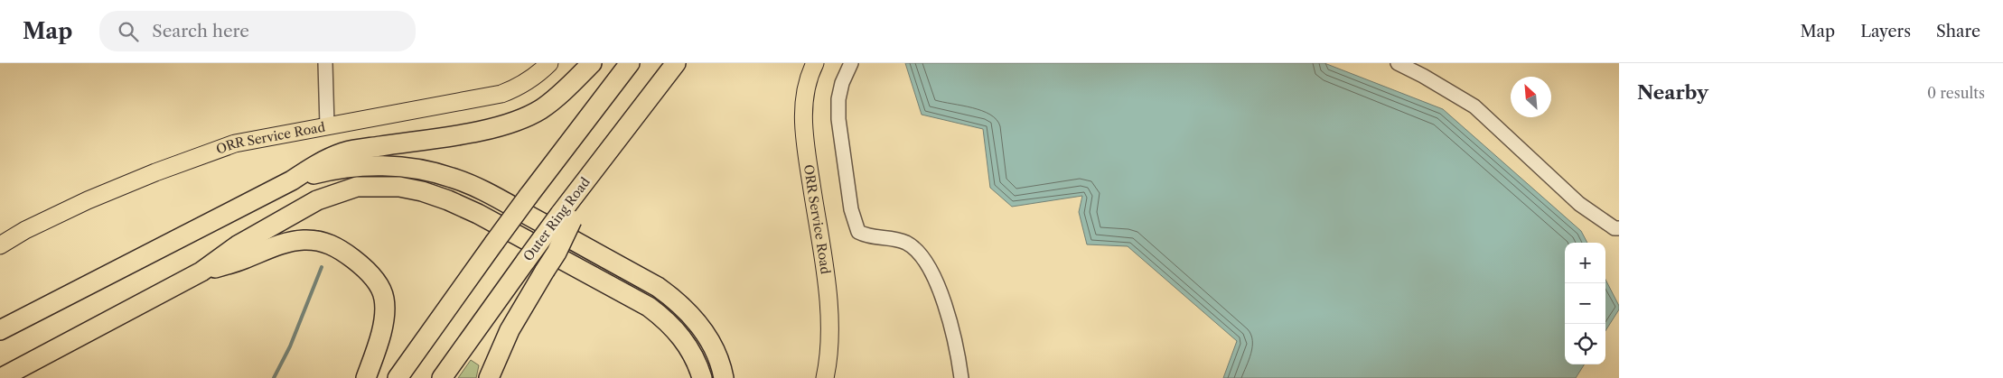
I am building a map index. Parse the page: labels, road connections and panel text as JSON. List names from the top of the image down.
{
  "streets": {
    "highway": ["Outer Ring Road"],
    "main road": ["ORR Service Road"]
  },
  "north": "top left",
  "page": {
    "header": "Map",
    "search": "Search here",
    "nav": ["Map", "Layers", "Share"],
    "heading": ["Nearby", "0 results"],
    "map_buttons": ["+", "−"]
  }
}
